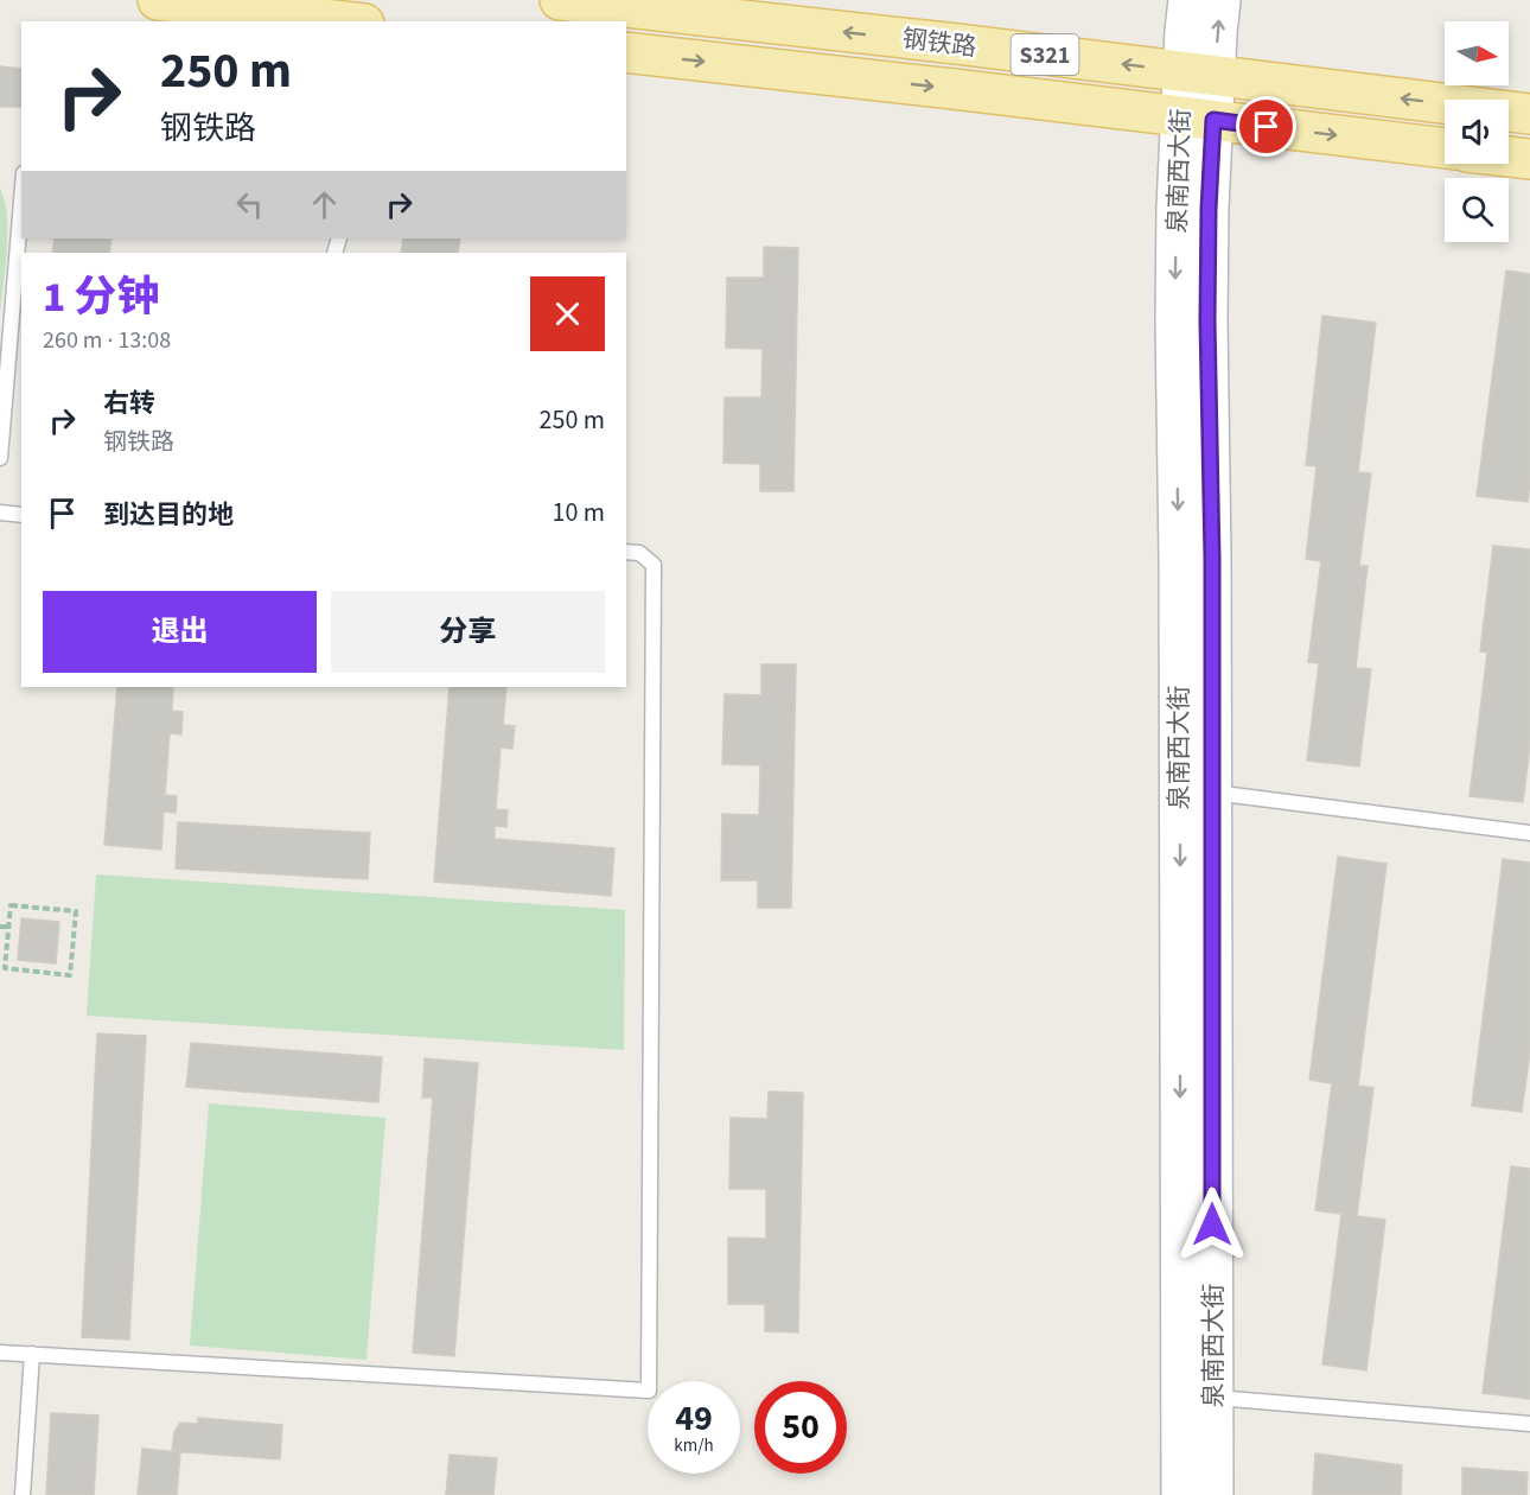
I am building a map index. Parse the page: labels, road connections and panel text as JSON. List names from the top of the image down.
{
  "streets": {
    "main road": ["钢铁路", "S321", "泉南西大街"]
  },
  "crossings": [
    ["钢铁路", "泉南西大街"]
  ],
  "north": "right",
  "page": {
    "turn": ["250 m", "钢铁路"],
    "heading": ["1 分钟", "260 m · 13:08"],
    "list": [
      {
        "name": "右转",
        "note": "钢铁路",
        "value": "250 m"
      },
      {
        "name": "到达目的地",
        "value": "10 m"
      }
    ],
    "buttons": ["退出", "分享"],
    "speed": "49 km/h",
    "limit": "50"
  }
}
